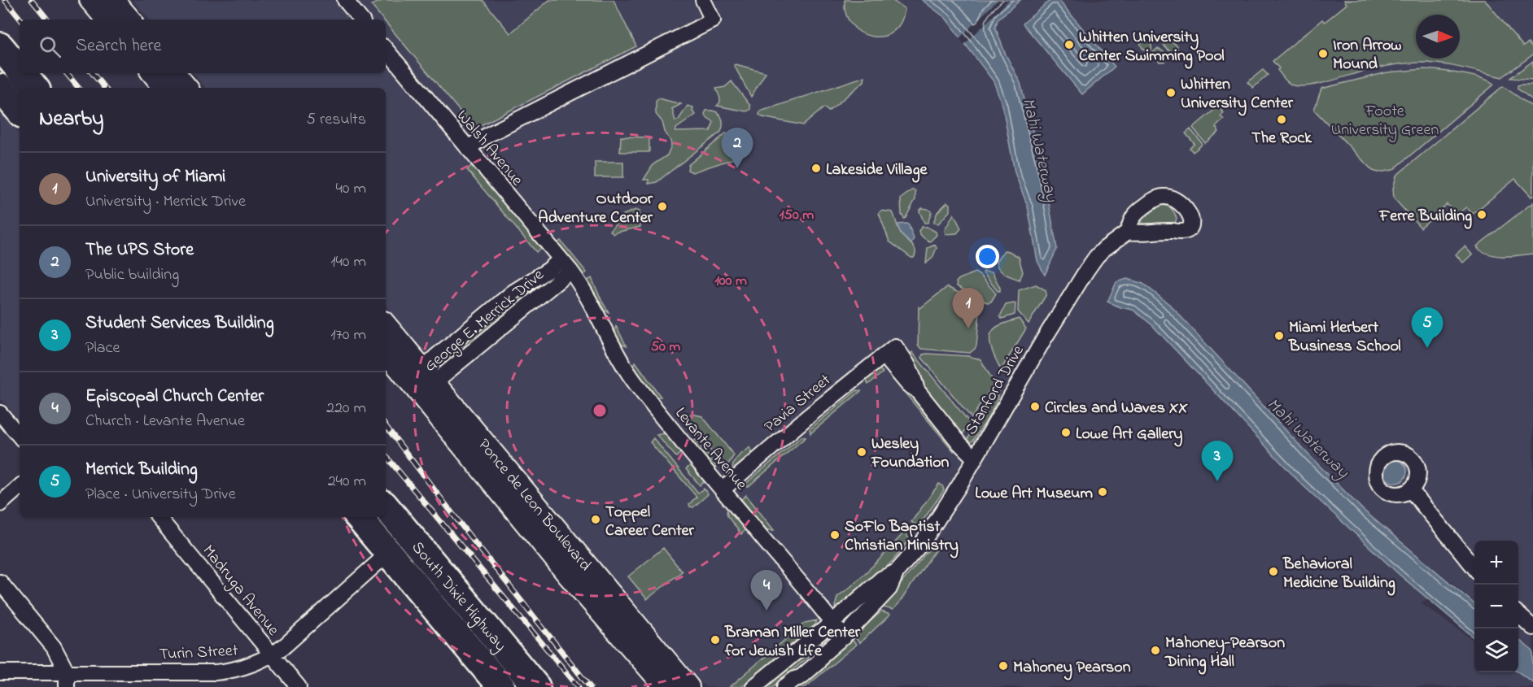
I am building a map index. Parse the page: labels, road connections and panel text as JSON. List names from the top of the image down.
{
  "streets": {
    "highway": ["South Dixie Highway"],
    "street": [
      "Walsh Avenue",
      "George E. Merrick Drive",
      "Stanford Drive",
      "Pavia Street",
      "Levante Avenue",
      "Ponce de Leon Boulevard",
      "Madruga Avenue",
      "Turin Street"
    ]
  },
  "crossings": [
    ["Walsh Avenue", "George E. Merrick Drive"],
    ["Walsh Avenue", "Levante Avenue"],
    ["George E. Merrick Drive", "Levante Avenue"],
    ["George E. Merrick Drive", "Ponce de Leon Boulevard"],
    ["Stanford Drive", "Pavia Street"],
    ["Stanford Drive", "Levante Avenue"],
    ["Pavia Street", "Levante Avenue"],
    ["Madruga Avenue", "Turin Street"],
    ["South Dixie Highway", "Turin Street"]
  ],
  "water": ["Mahi Waterway"],
  "parks": ["Foote University Green"],
  "places": [
    "Whitten University Center Swimming Pool",
    "Iron Arrow Mound",
    "Whitten University Center",
    "The Rock",
    "Lakeside Village",
    "Outdoor Adventure Center",
    "Ferre Building",
    "Miami Herbert Business School",
    "Circles and Waves XX",
    "Lowe Art Gallery",
    "Wesley Foundation",
    "Lowe Art Museum",
    "Toppel Career Center",
    "SoFlo Baptist Christian Ministry",
    "Behavioral Medicine Building",
    "Braman Miller Center for Jewish Life",
    "Mahoney-Pearson Dining Hall",
    "Mahoney Pearson"
  ],
  "north": "right",
  "page": {
    "search": "Search here",
    "heading": ["Nearby", "5 results"],
    "pins": [
      "2",
      "1",
      "5",
      "3",
      "4"
    ],
    "list": [
      {
        "mark": "1",
        "name": "University of Miami",
        "note": "University · Merrick Drive",
        "value": "40 m"
      },
      {
        "mark": "2",
        "name": "The UPS Store",
        "note": "Public building",
        "value": "140 m"
      },
      {
        "mark": "3",
        "name": "Student Services Building",
        "note": "Place",
        "value": "170 m"
      },
      {
        "mark": "4",
        "name": "Episcopal Church Center",
        "note": "Church · Levante Avenue",
        "value": "220 m"
      },
      {
        "mark": "5",
        "name": "Merrick Building",
        "note": "Place · University Drive",
        "value": "240 m"
      }
    ],
    "map_buttons": ["+", "−"]
  },
  "rings": ["150 m", "100 m", "50 m"]
}
